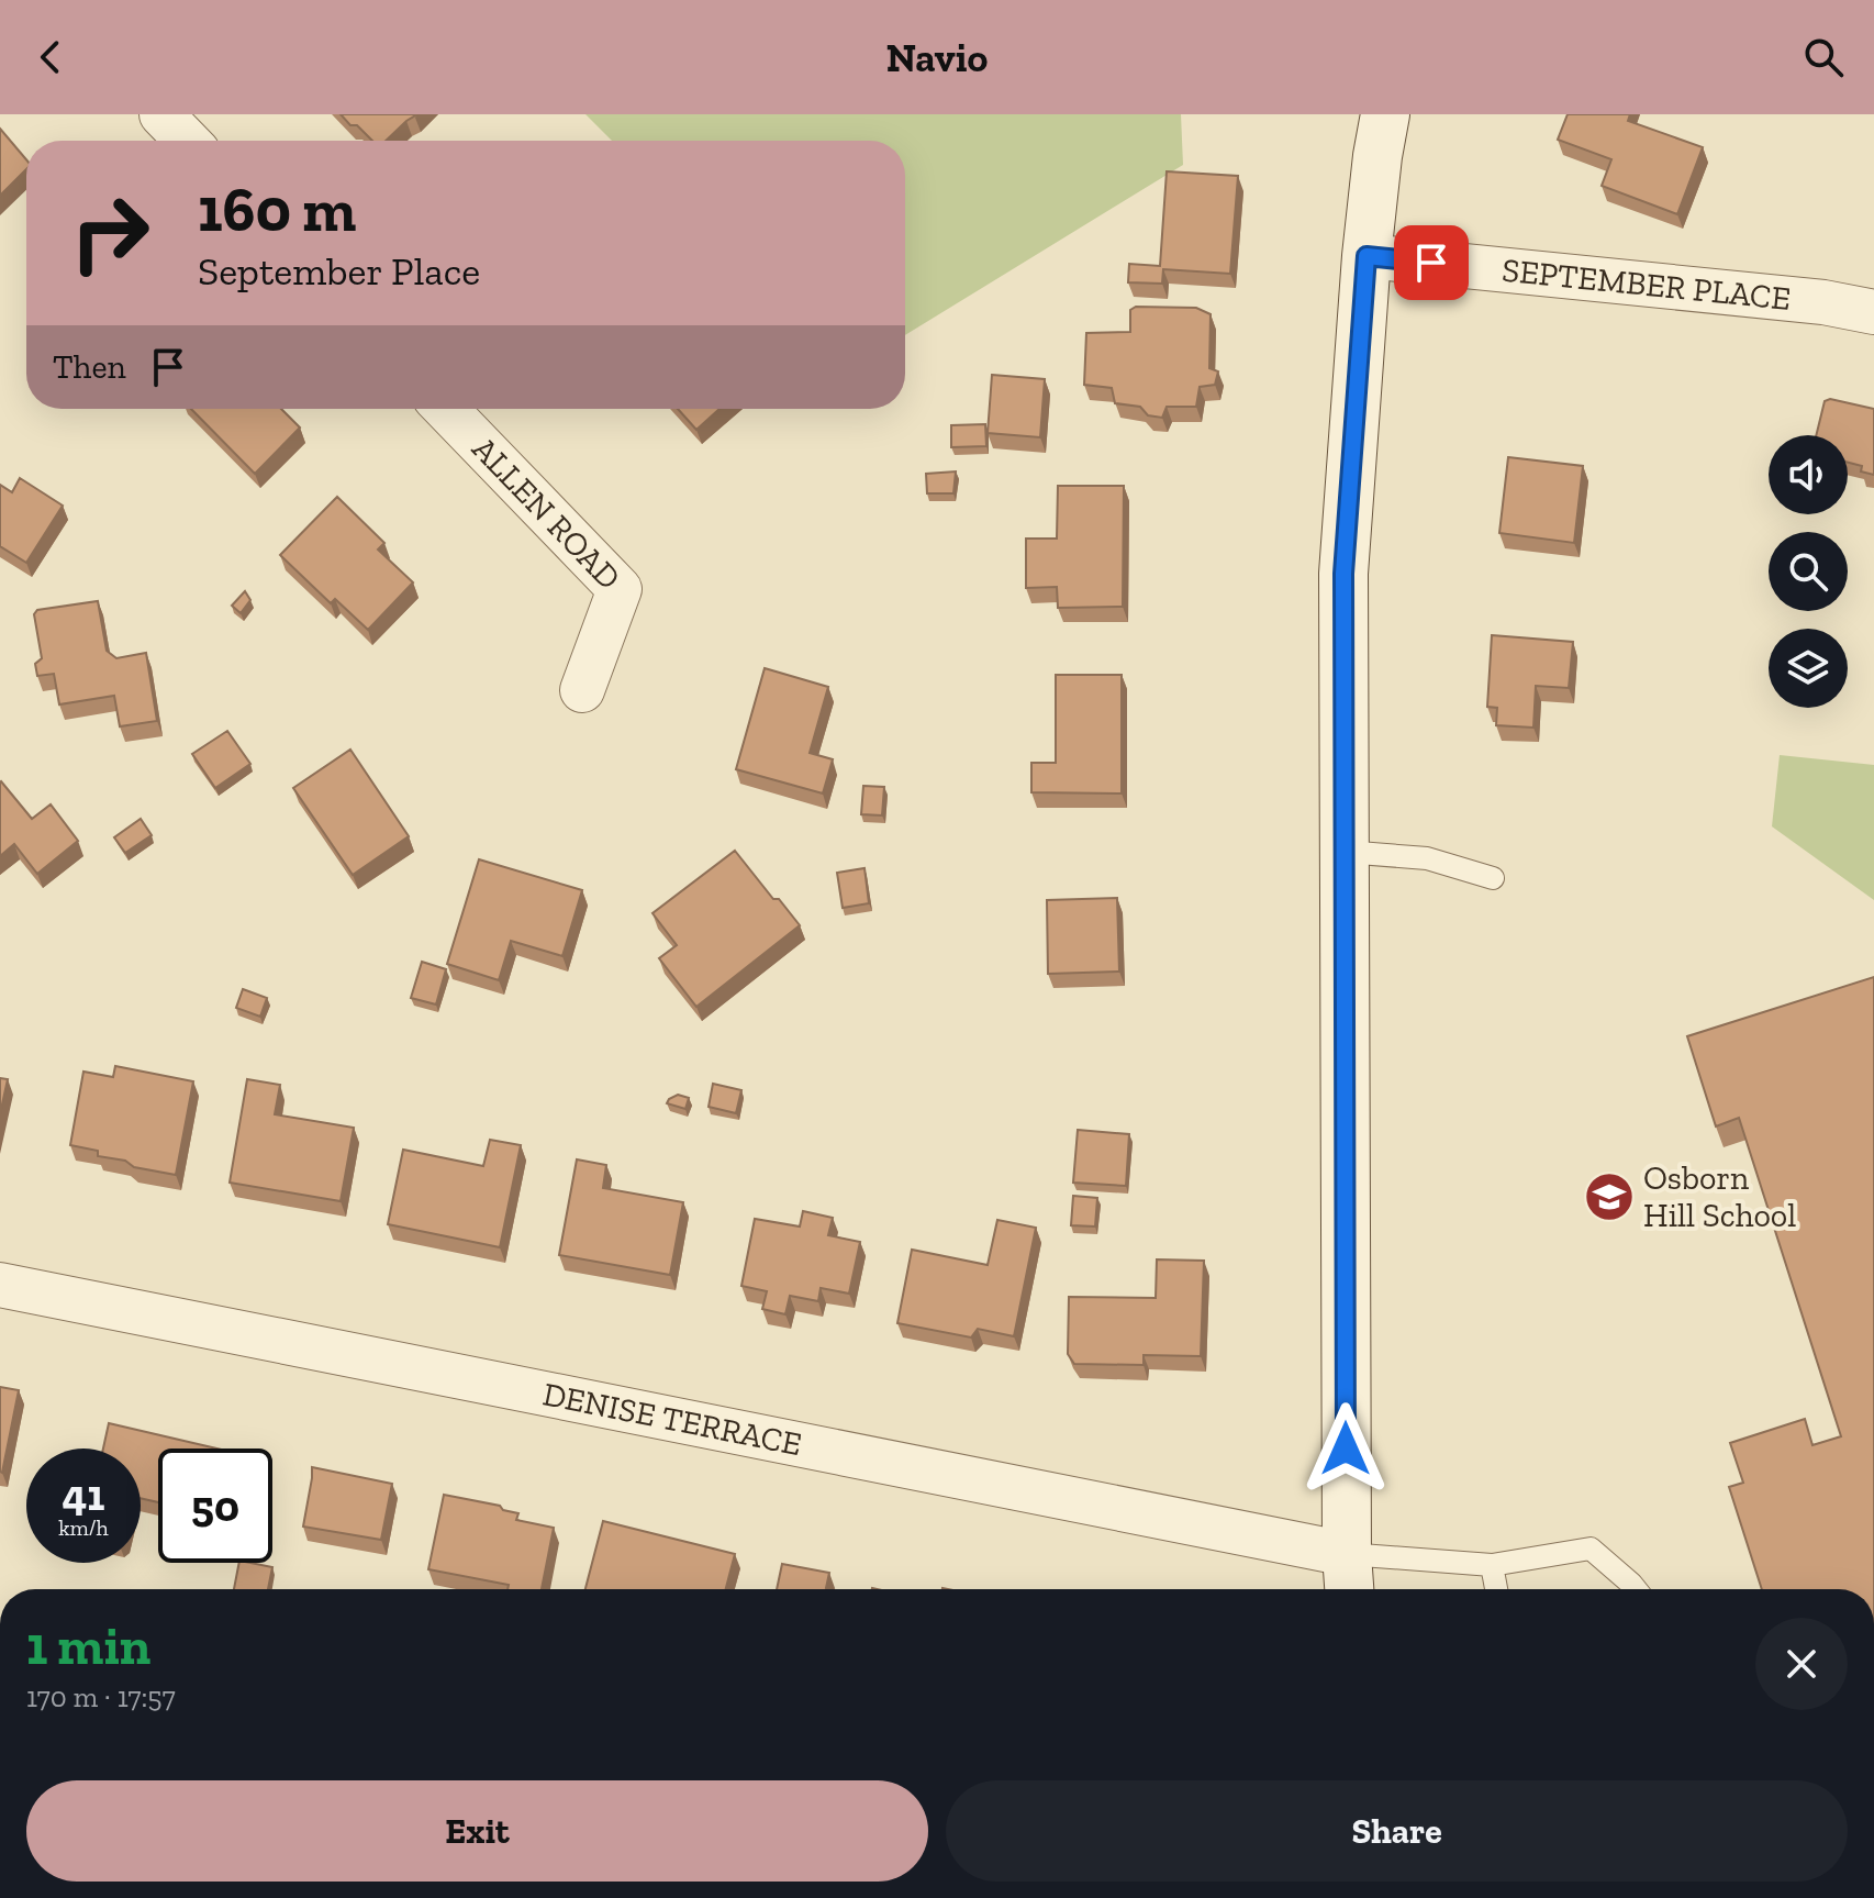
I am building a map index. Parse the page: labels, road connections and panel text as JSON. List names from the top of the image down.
{
  "streets": {
    "street": ["SEPTEMBER PLACE", "ALLEN ROAD", "DENISE TERRACE"]
  },
  "places": {
    "school or university": ["Osborn Hill School"]
  },
  "page": {
    "header": "Navio",
    "turn": ["160 m", "September Place"],
    "then": "Then",
    "speed": "41 km/h",
    "limit": "50",
    "heading": ["1 min", "170 m · 17:57"],
    "buttons": ["Exit", "Share"]
  }
}
